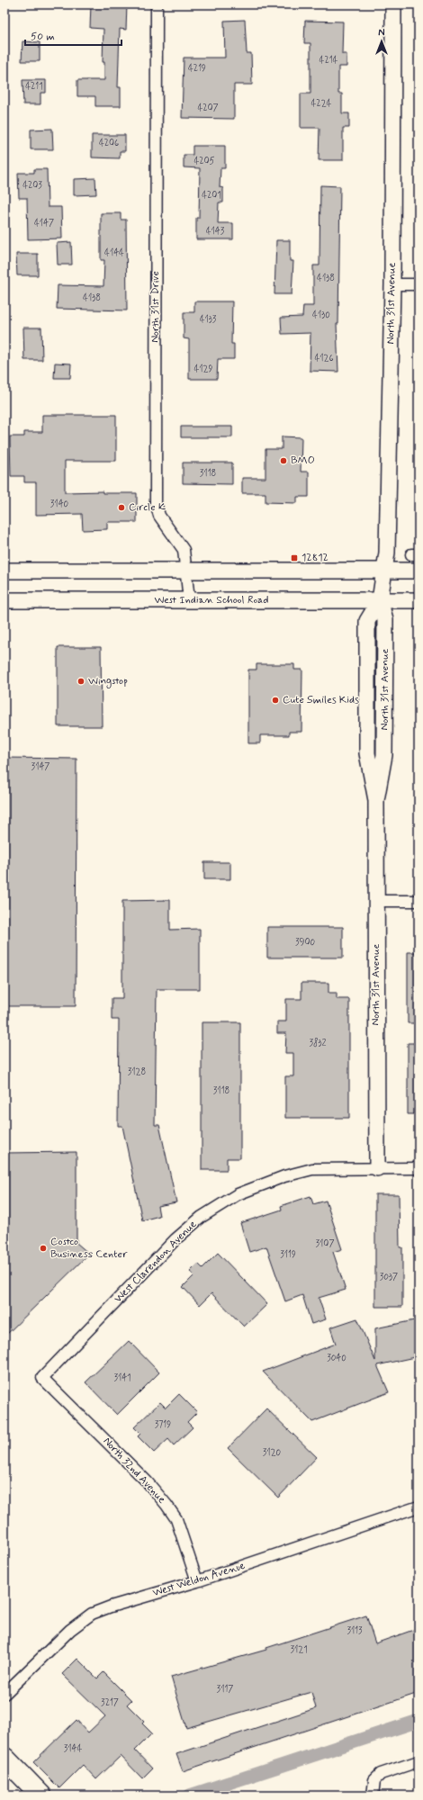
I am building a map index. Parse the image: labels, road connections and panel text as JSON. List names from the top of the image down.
{
  "streets": {
    "street": [
      "North 31st Avenue",
      "North 31st Drive",
      "West Indian School Road",
      "West Clarendon Avenue",
      "North 32nd Avenue",
      "West Weldon Avenue"
    ]
  },
  "crossings": [
    ["North 31st Avenue", "West Indian School Road"],
    ["North 31st Avenue", "West Clarendon Avenue"],
    ["North 31st Drive", "West Indian School Road"],
    ["West Clarendon Avenue", "North 32nd Avenue"],
    ["North 32nd Avenue", "West Weldon Avenue"]
  ],
  "places": {
    "other": [
      "BMO",
      "Circle K",
      "Wingstop",
      "Cute Smiles Kids",
      "Costco Business Center"
    ],
    "transit": ["12812"]
  },
  "house_numbers": [
    "4214",
    "4219",
    "4211",
    "4224",
    "4207",
    "4206",
    "4205",
    "4203",
    "4201",
    "4147",
    "4143",
    "4144",
    "4138",
    "4138",
    "4130",
    "4133",
    "4126",
    "4129",
    "3118",
    "3140",
    "3147",
    "3900",
    "3832",
    "3128",
    "3118",
    "3107",
    "3119",
    "3037",
    "3040",
    "3141",
    "3719",
    "3120",
    "3113",
    "3121",
    "3117",
    "3217",
    "3144"
  ],
  "scale_bar": "50 m",
  "north": "top"
}
